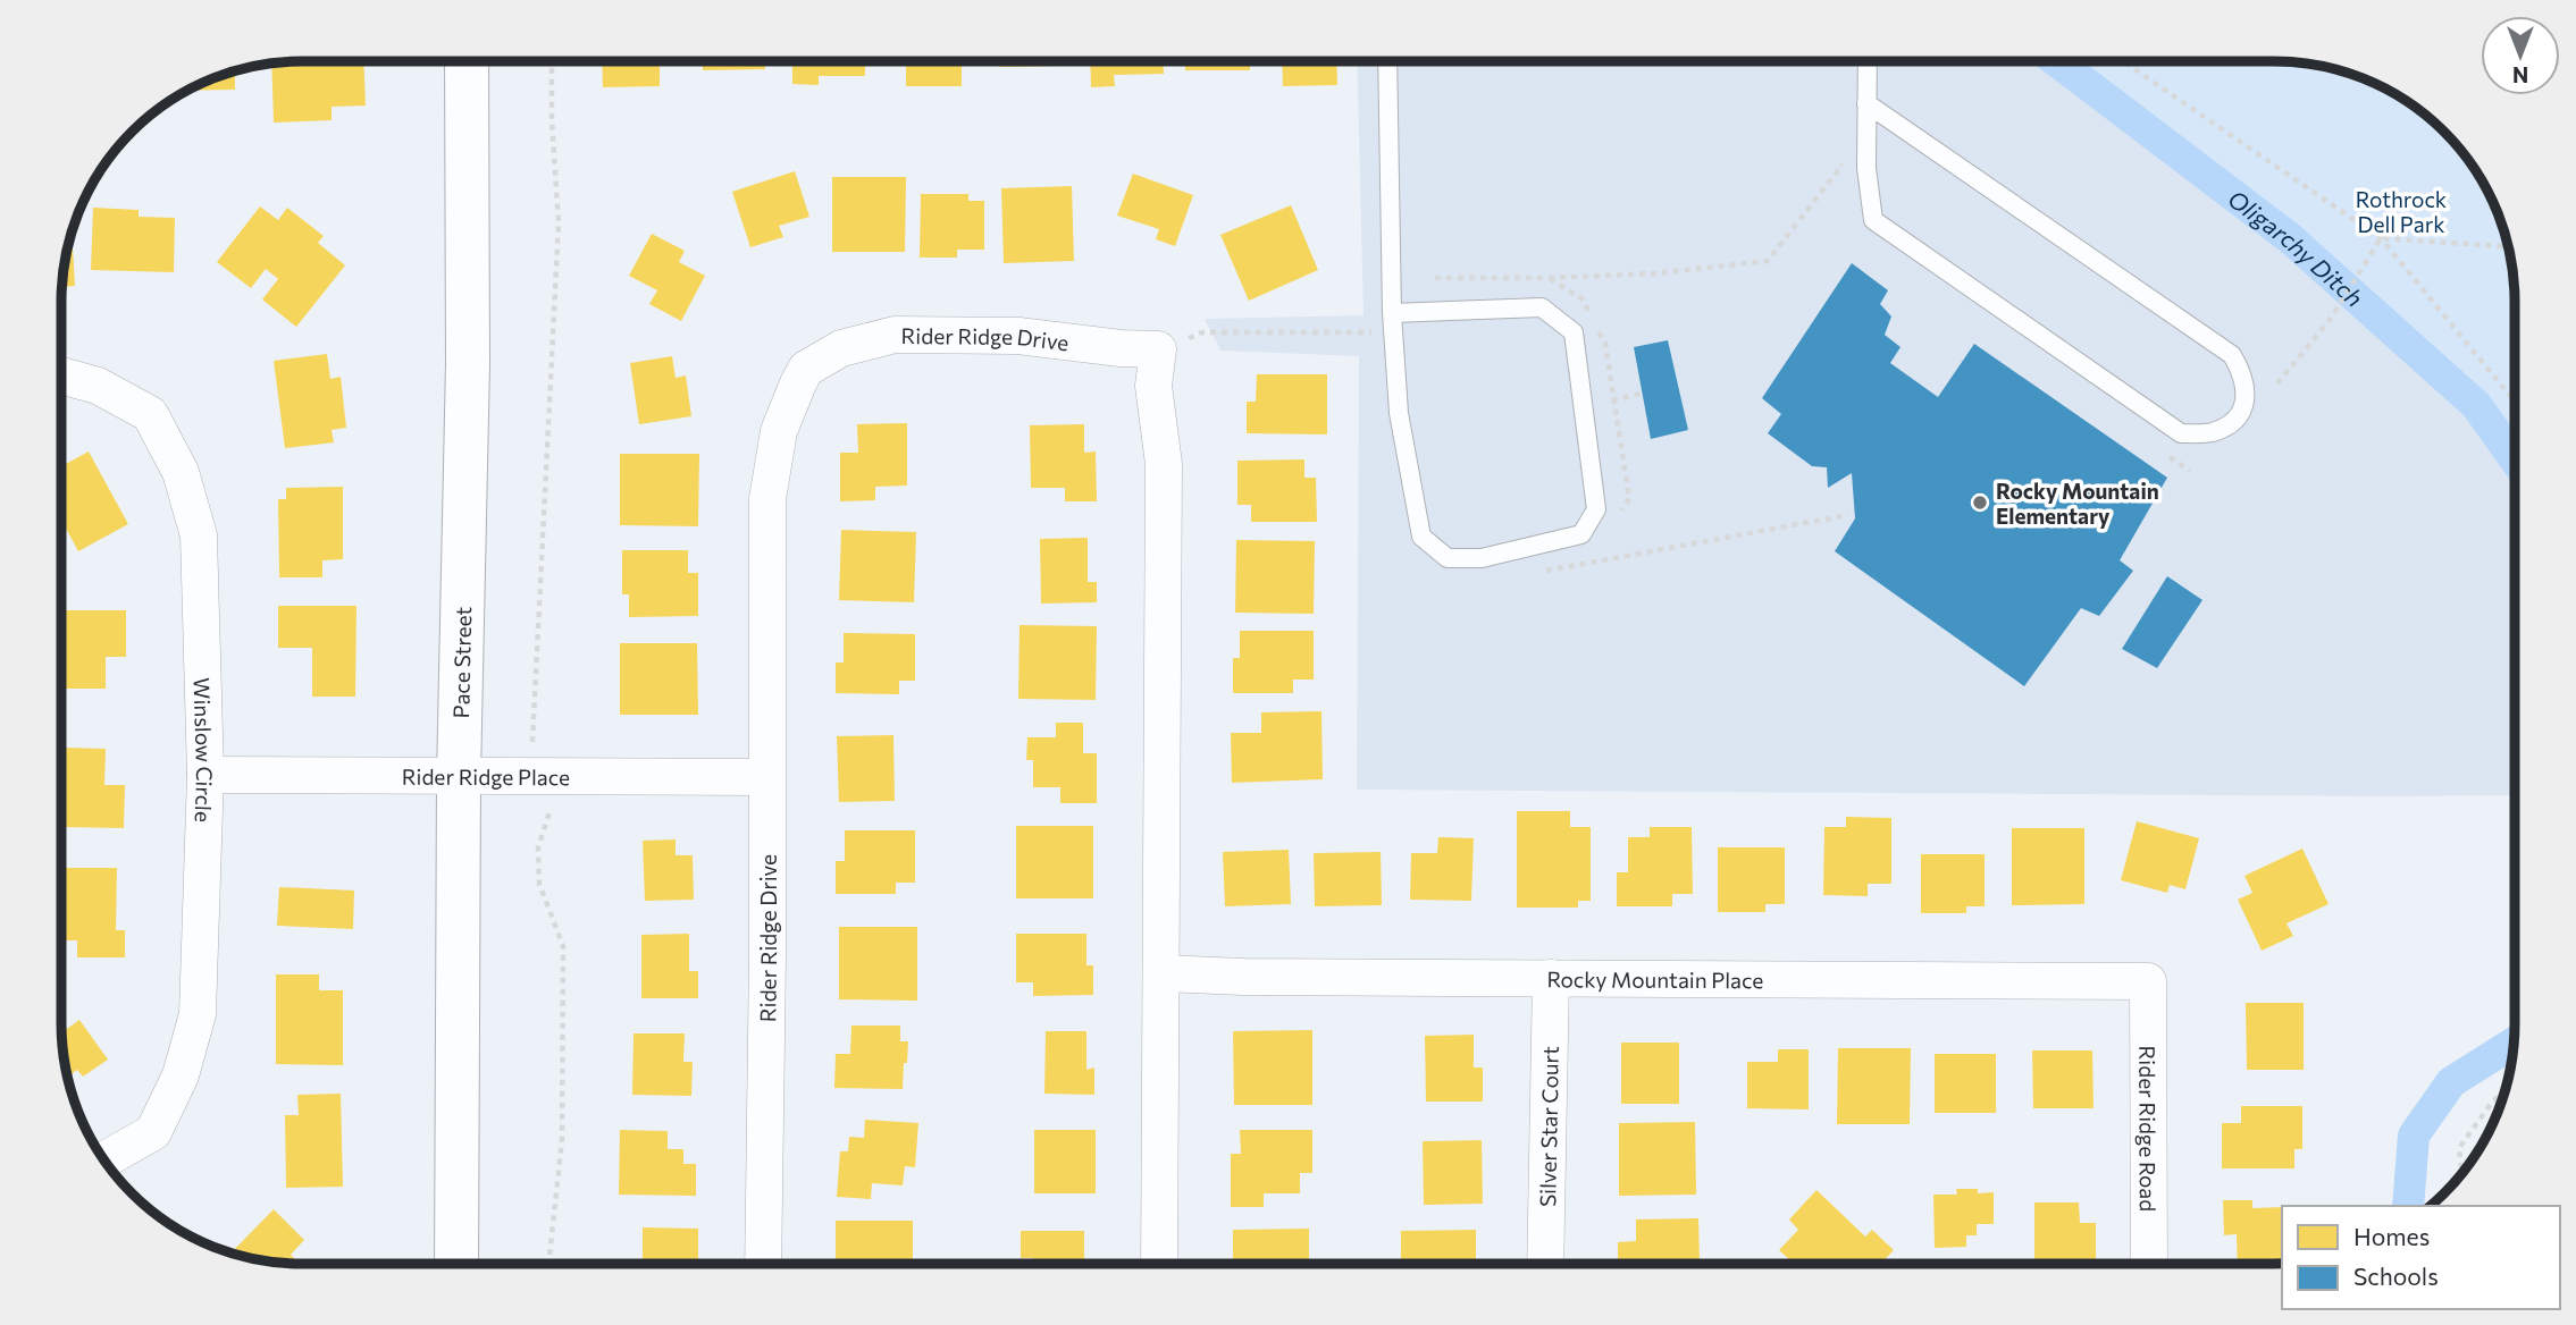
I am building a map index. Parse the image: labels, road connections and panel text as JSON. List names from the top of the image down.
{
  "streets": {
    "main road": ["Pace Street"],
    "street": [
      "Rider Ridge Drive",
      "Winslow Circle",
      "Rider Ridge Place",
      "Rocky Mountain Place",
      "Silver Star Court",
      "Rider Ridge Road"
    ]
  },
  "crossings": [
    ["Rider Ridge Drive", "Rider Ridge Place"],
    ["Pace Street", "Rider Ridge Place"],
    ["Winslow Circle", "Rider Ridge Place"],
    ["Rocky Mountain Place", "Silver Star Court"],
    ["Rocky Mountain Place", "Rider Ridge Road"]
  ],
  "water": ["Oligarchy Ditch"],
  "parks": ["Rothrock Dell Park"],
  "places": ["Rocky Mountain Elementary"],
  "legend": ["Homes", "Schools"],
  "north": "bottom"
}
